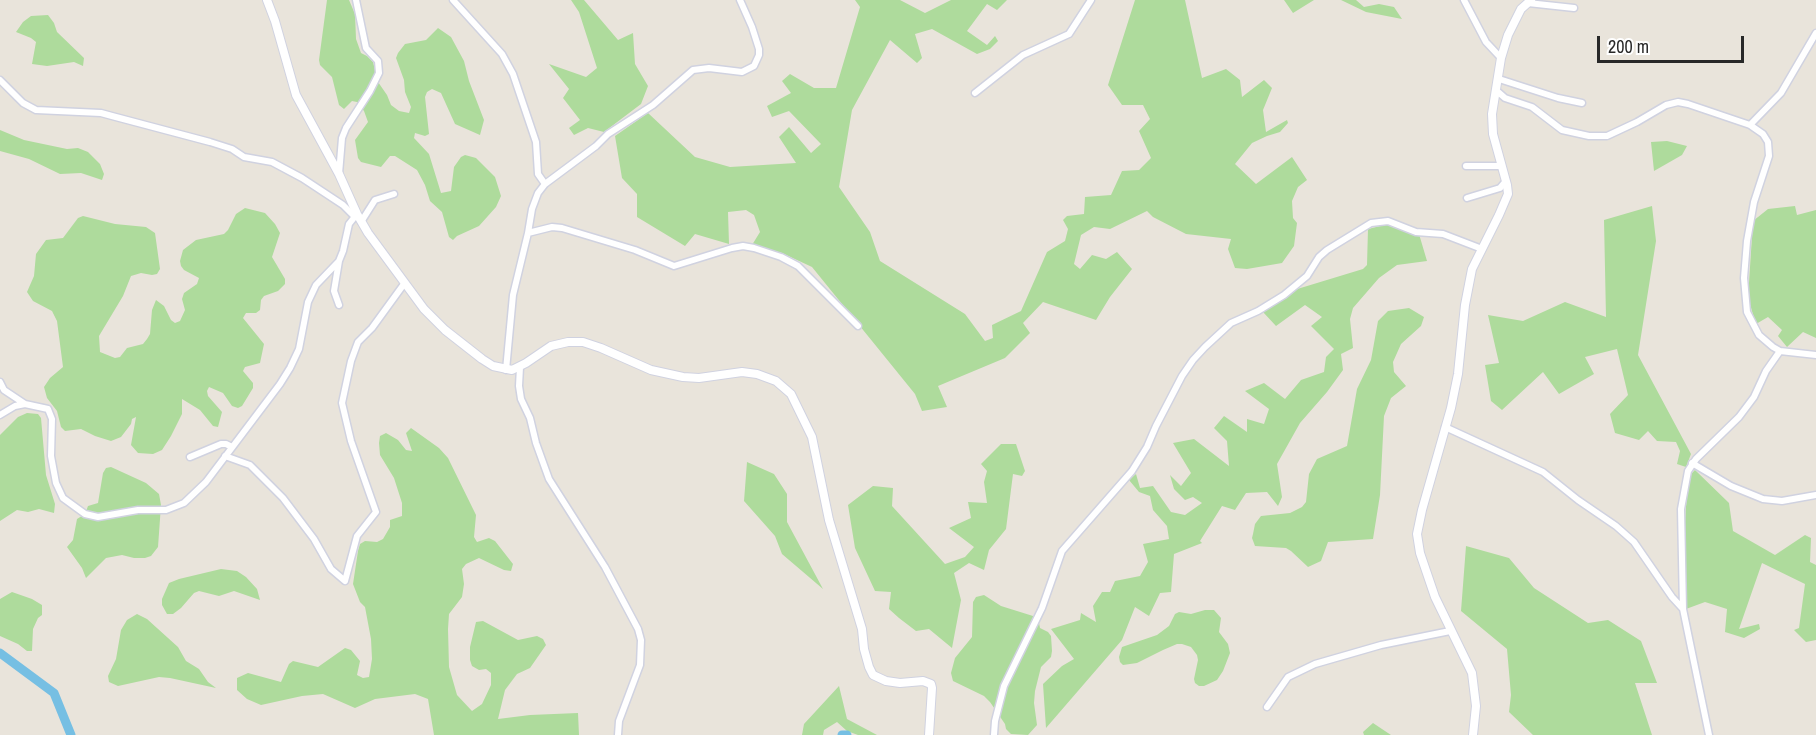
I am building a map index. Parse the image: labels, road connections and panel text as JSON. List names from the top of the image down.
{
  "scale_bar": "200 m"
}
